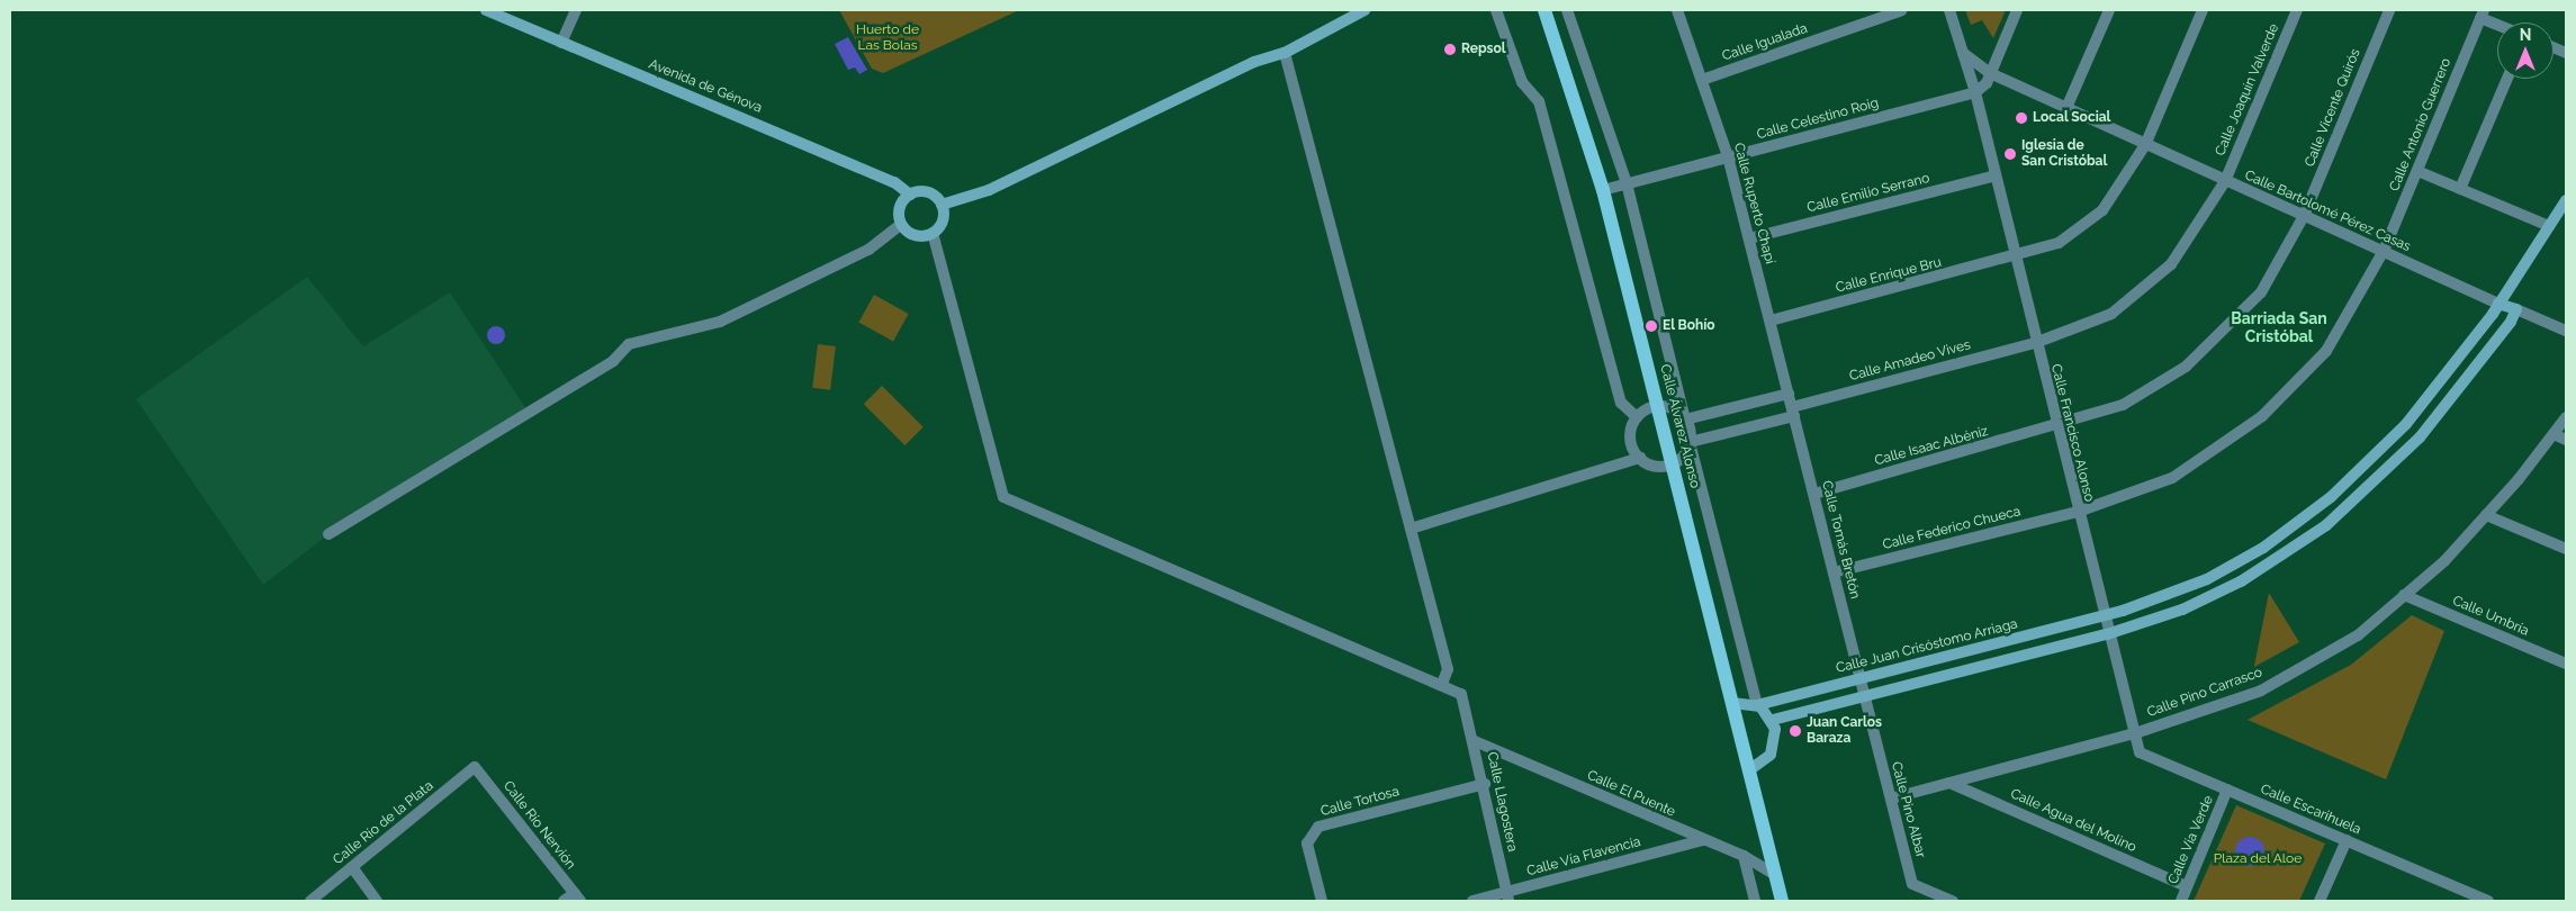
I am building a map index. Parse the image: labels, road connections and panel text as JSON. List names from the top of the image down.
{
  "streets": {
    "main road": ["Calle Álvarez Alonso"],
    "street": [
      "Calle Igualada",
      "Avenida de Génova",
      "Calle Joaquín Valverde",
      "Calle Vicente Quirós",
      "Calle Celestino Roig",
      "Calle Antonio Guerrero",
      "Calle Emilio Serrano",
      "Calle Ruperto Chapí",
      "Calle Bartolomé Pérez Casas",
      "Calle Enrique Bru",
      "Calle Amadeo Vives",
      "Calle Francisco Alonso",
      "Calle Isaac Albéniz",
      "Calle Federico Chueca",
      "Calle Tomás Bretón",
      "Calle Umbría",
      "Calle Juan Crisóstomo Arriaga",
      "Calle Pino Carrasco",
      "Calle El Puente",
      "Calle Tortosa",
      "Calle Llagostera",
      "Calle Pino Albar",
      "Calle Escarihuela",
      "Calle Agua del Molino",
      "Calle Río de la Plata",
      "Calle Río Nervión",
      "Calle Vía Verde",
      "Calle Vía Flavencia"
    ]
  },
  "crossings": [
    ["Calle Igualada", "Calle Ruperto Chapí"],
    ["Calle Joaquín Valverde", "Calle Bartolomé Pérez Casas"],
    ["Calle Joaquín Valverde", "Calle Amadeo Vives"],
    ["Calle Joaquín Valverde", "Calle Francisco Alonso"],
    ["Calle Vicente Quirós", "Calle Bartolomé Pérez Casas"],
    ["Calle Vicente Quirós", "Calle Francisco Alonso"],
    ["Calle Vicente Quirós", "Calle Isaac Albéniz"],
    ["Calle Celestino Roig", "Calle Ruperto Chapí"],
    ["Calle Celestino Roig", "Calle Álvarez Alonso"],
    ["Calle Celestino Roig", "Calle Francisco Alonso"],
    ["Calle Antonio Guerrero", "Calle Bartolomé Pérez Casas"],
    ["Calle Antonio Guerrero", "Calle Francisco Alonso"],
    ["Calle Antonio Guerrero", "Calle Federico Chueca"],
    ["Calle Emilio Serrano", "Calle Ruperto Chapí"],
    ["Calle Emilio Serrano", "Calle Francisco Alonso"],
    ["Calle Ruperto Chapí", "Calle Enrique Bru"],
    ["Calle Ruperto Chapí", "Calle Amadeo Vives"],
    ["Calle Ruperto Chapí", "Calle Tomás Bretón"],
    ["Calle Bartolomé Pérez Casas", "Calle Enrique Bru"],
    ["Calle Bartolomé Pérez Casas", "Calle Francisco Alonso"],
    ["Calle Bartolomé Pérez Casas", "Calle Juan Crisóstomo Arriaga"],
    ["Calle Enrique Bru", "Calle Francisco Alonso"],
    ["Calle Amadeo Vives", "Calle Álvarez Alonso"],
    ["Calle Amadeo Vives", "Calle Francisco Alonso"],
    ["Calle Amadeo Vives", "Calle Tomás Bretón"],
    ["Calle Álvarez Alonso", "Calle Juan Crisóstomo Arriaga"],
    ["Calle Álvarez Alonso", "Calle El Puente"],
    ["Calle Francisco Alonso", "Calle Isaac Albéniz"],
    ["Calle Francisco Alonso", "Calle Federico Chueca"],
    ["Calle Francisco Alonso", "Calle Juan Crisóstomo Arriaga"],
    ["Calle Francisco Alonso", "Calle Pino Carrasco"],
    ["Calle Francisco Alonso", "Calle Escarihuela"],
    ["Calle Isaac Albéniz", "Calle Tomás Bretón"],
    ["Calle Federico Chueca", "Calle Tomás Bretón"],
    ["Calle Tomás Bretón", "Calle Juan Crisóstomo Arriaga"],
    ["Calle Tomás Bretón", "Calle Pino Albar"],
    ["Calle Umbría", "Calle Pino Carrasco"],
    ["Calle Juan Crisóstomo Arriaga", "Calle Pino Albar"],
    ["Calle Pino Carrasco", "Calle Pino Albar"],
    ["Calle Pino Carrasco", "Calle Escarihuela"],
    ["Calle Pino Carrasco", "Calle Agua del Molino"],
    ["Calle El Puente", "Calle Llagostera"],
    ["Calle El Puente", "Calle Vía Flavencia"],
    ["Calle Tortosa", "Calle Llagostera"],
    ["Calle Llagostera", "Calle Vía Flavencia"],
    ["Calle Escarihuela", "Calle Vía Verde"],
    ["Calle Agua del Molino", "Calle Vía Verde"],
    ["Calle Río de la Plata", "Calle Río Nervión"]
  ],
  "districts": ["Barriada San Cristóbal"],
  "parks": ["Huerto de Las Bolas", "Plaza del Aloe"],
  "places": [
    "Repsol",
    "Local Social",
    "Iglesia de San Cristóbal",
    "El Bohío",
    "Juan Carlos Baraza"
  ],
  "north": "top"
}
